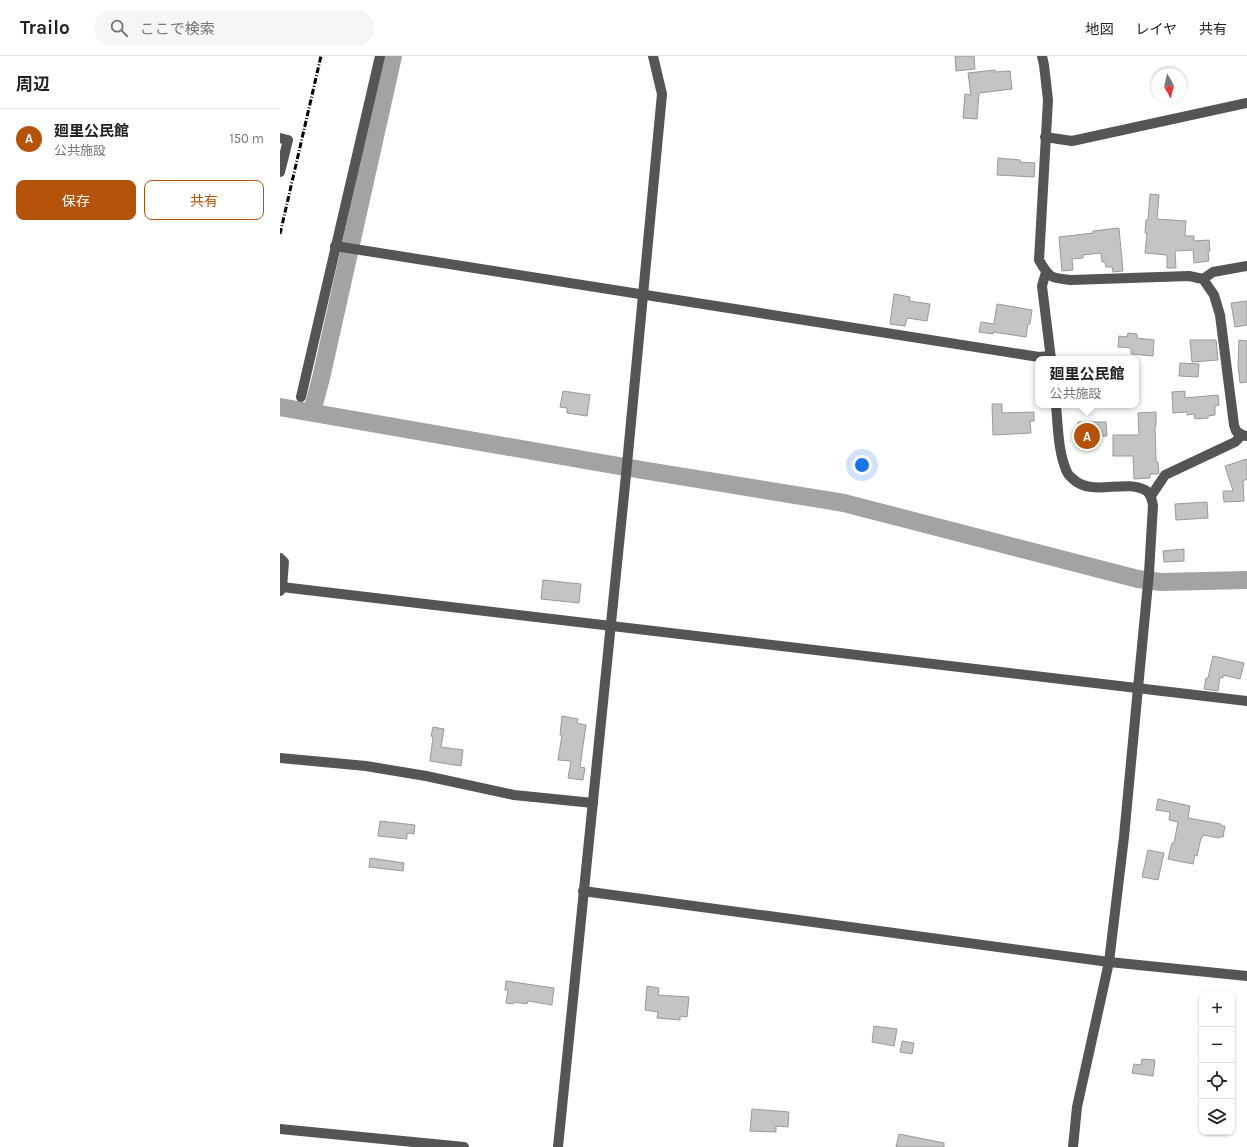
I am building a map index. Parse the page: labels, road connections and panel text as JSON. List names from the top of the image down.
{
  "north": "bottom",
  "page": {
    "header": "Trailo",
    "search": "ここで検索",
    "nav": ["地図", "レイヤ", "共有"],
    "heading": "周辺",
    "list": [
      {
        "mark": "A",
        "name": "廻里公民館",
        "note": "公共施設",
        "value": "150 m"
      }
    ],
    "buttons": ["保存", "共有"],
    "popup": ["廻里公民館", "公共施設"],
    "pins": "A",
    "map_buttons": ["+", "−"]
  }
}
